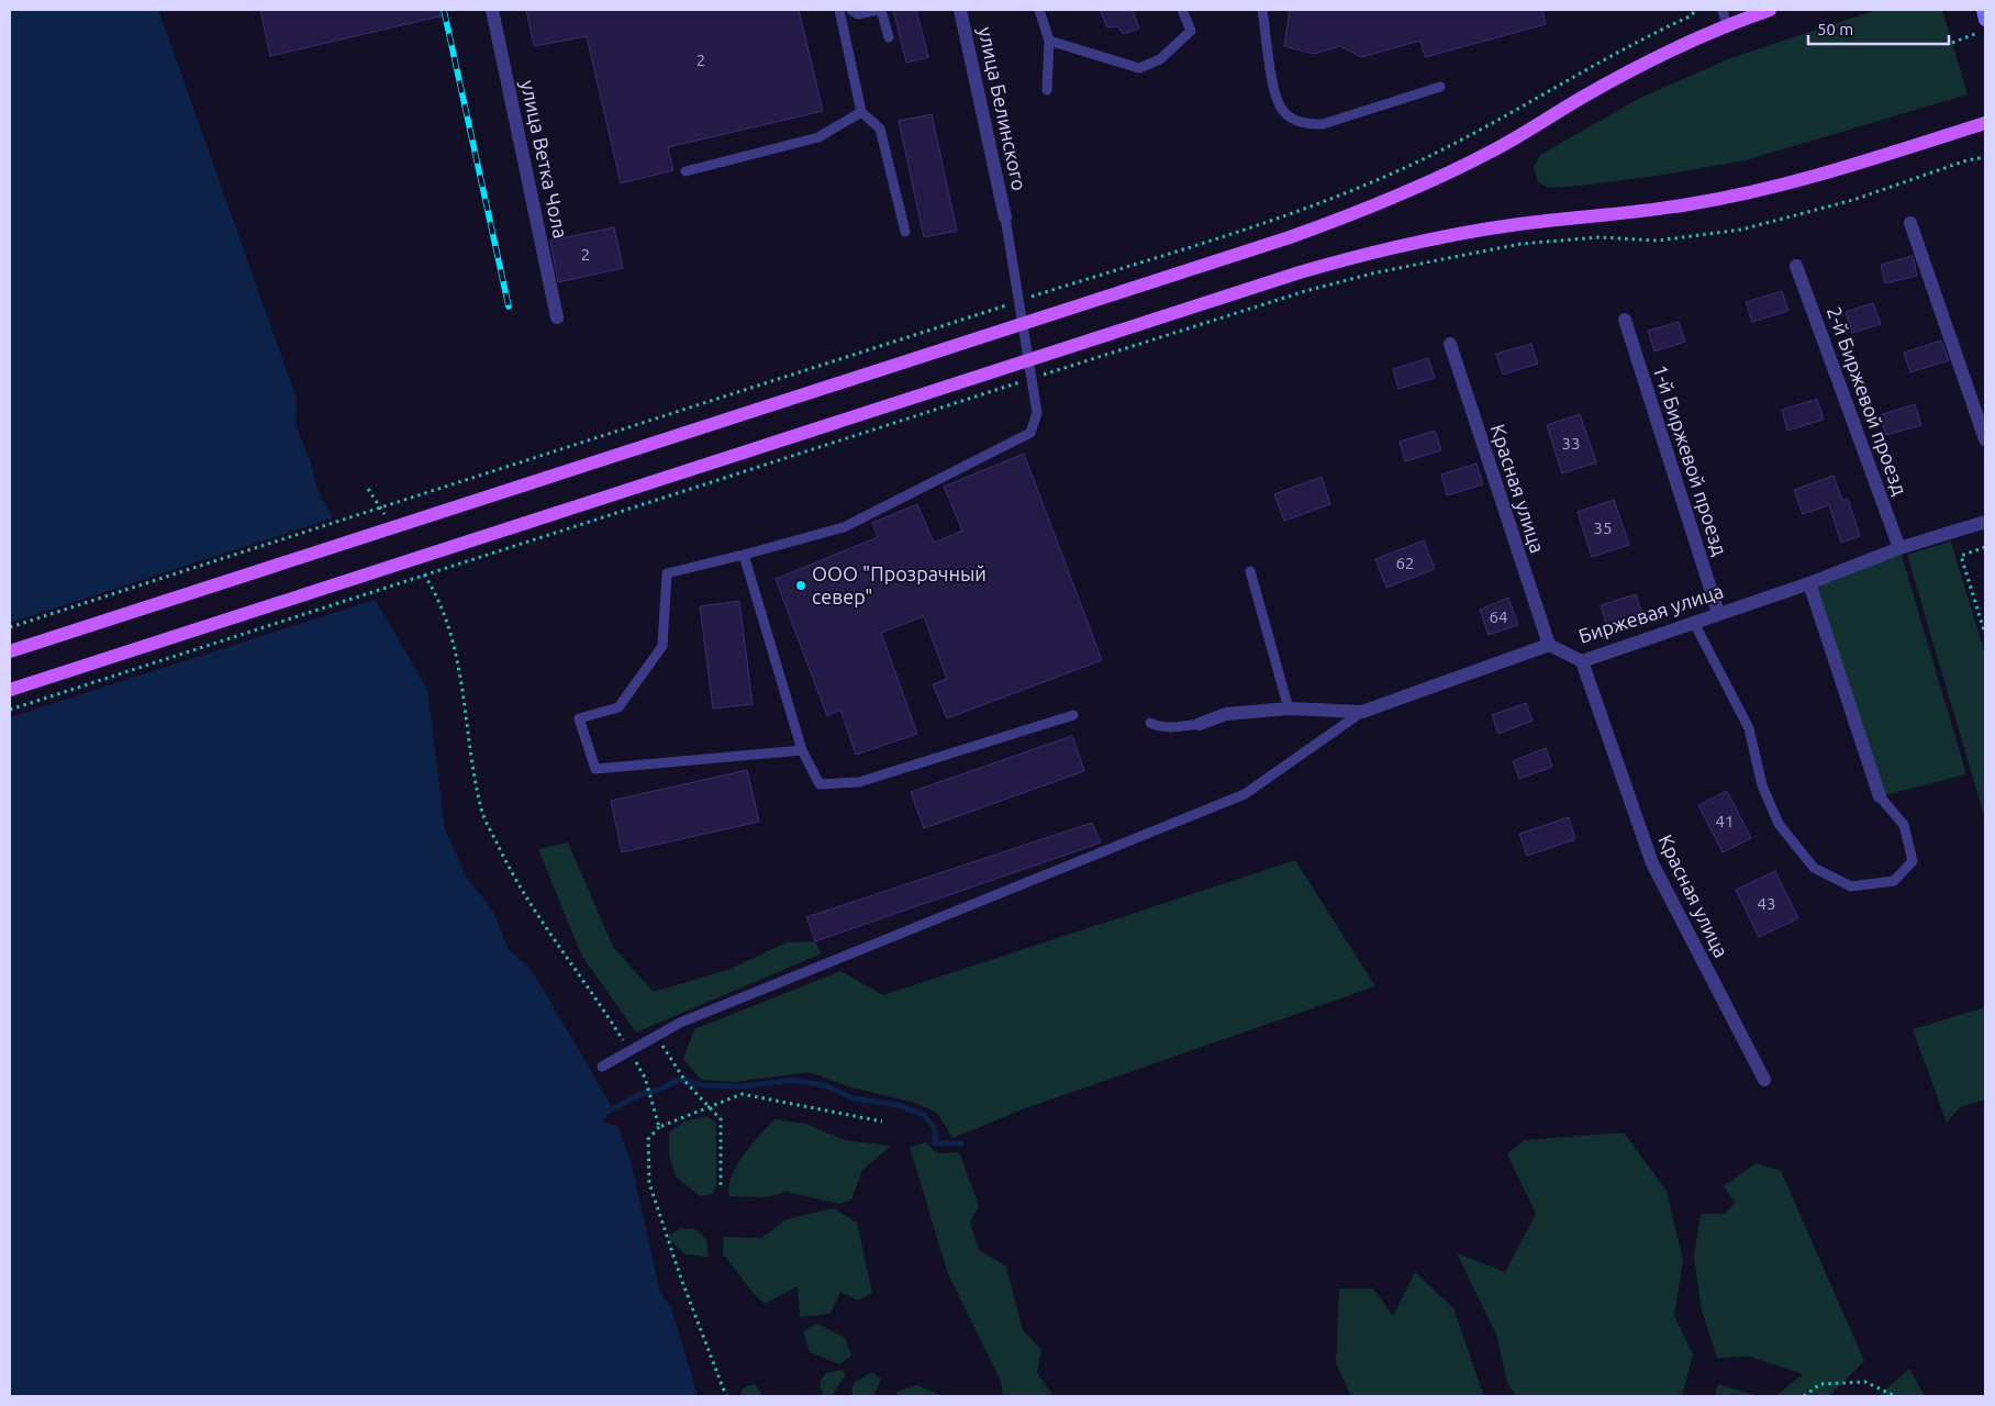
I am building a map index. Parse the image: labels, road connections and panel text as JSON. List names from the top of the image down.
{
  "streets": {
    "street": [
      "улица Белинского",
      "улица Ветка Чола",
      "2-й Биржевой проезд",
      "1-й Биржевой проезд",
      "Красная улица",
      "Биржевая улица"
    ]
  },
  "crossings": [
    ["2-й Биржевой проезд", "Биржевая улица"],
    ["1-й Биржевой проезд", "Биржевая улица"],
    ["Красная улица", "Биржевая улица"]
  ],
  "places": ["ООО \"Прозрачный север\""],
  "house_numbers": [
    "2",
    "2",
    "33",
    "35",
    "62",
    "64",
    "41",
    "43"
  ],
  "scale_bar": "50 m"
}
